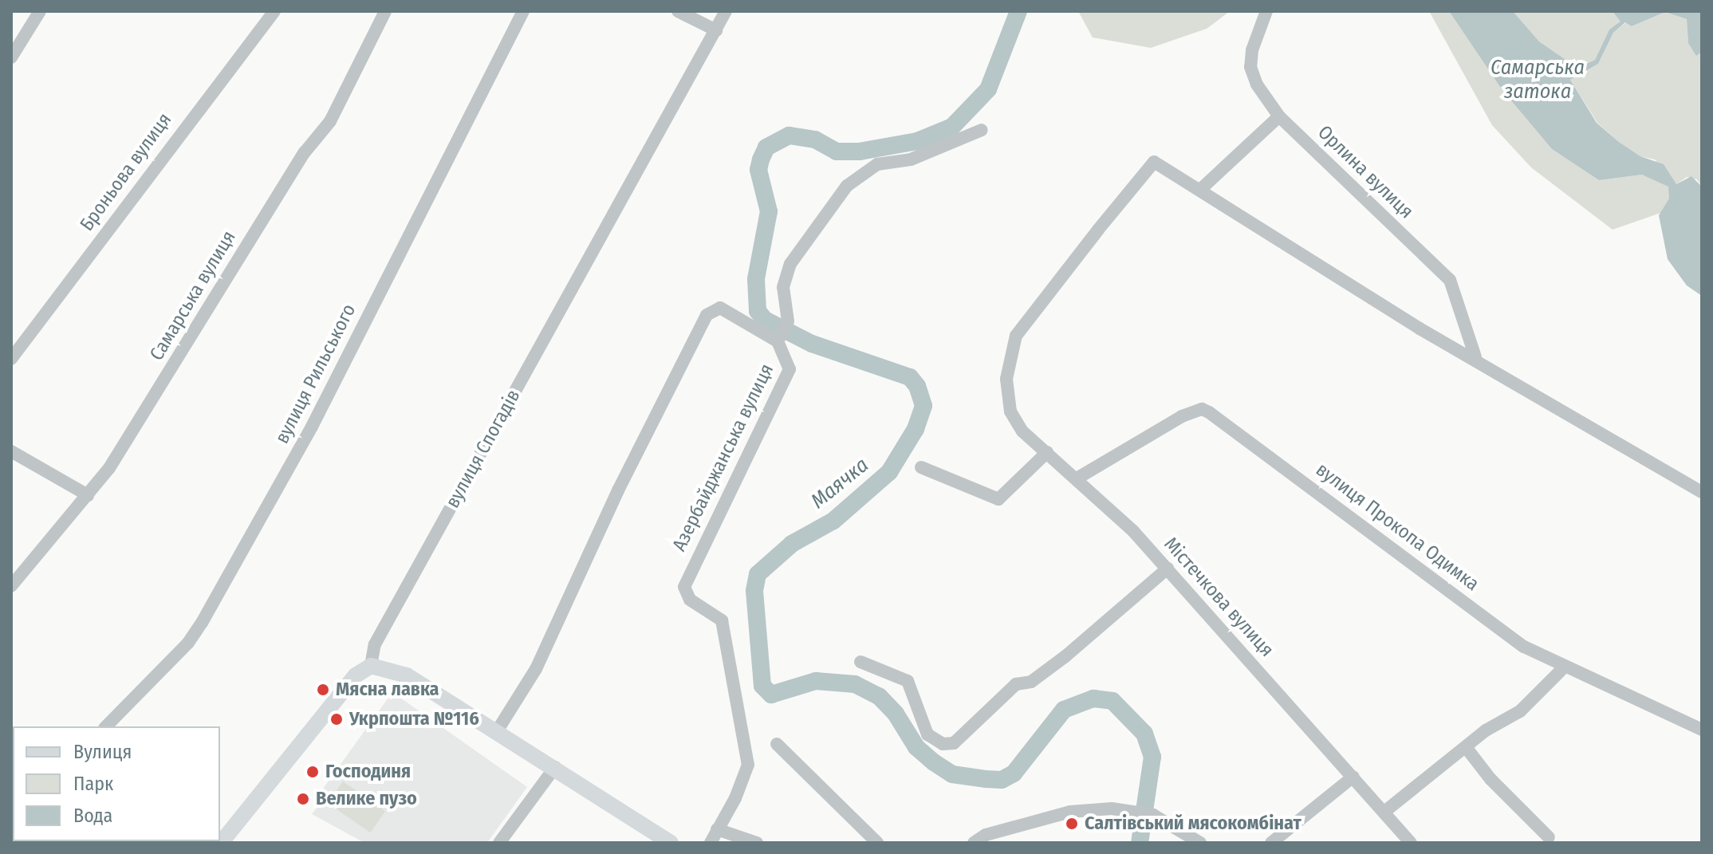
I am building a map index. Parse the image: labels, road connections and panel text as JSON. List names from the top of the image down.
{
  "streets": {
    "street": [
      "Броньова вулиця",
      "Орлина вулиця",
      "Самарська вулиця",
      "вулиця Рильського",
      "вулиця Спогадів",
      "Азербайджанська вулиця",
      "вулиця Прокопа Одимка",
      "Містечкова вулиця"
    ]
  },
  "crossings": [
    ["вулиця Прокопа Одимка", "Містечкова вулиця"]
  ],
  "water": ["Самарська затока", "Маячка"],
  "places": [
    "Мясна лавка",
    "Укрпошта №116",
    "Господиня",
    "Велике пузо",
    "Салтівський мясокомбінат"
  ],
  "legend": ["Вулиця", "Парк", "Вода"]
}
